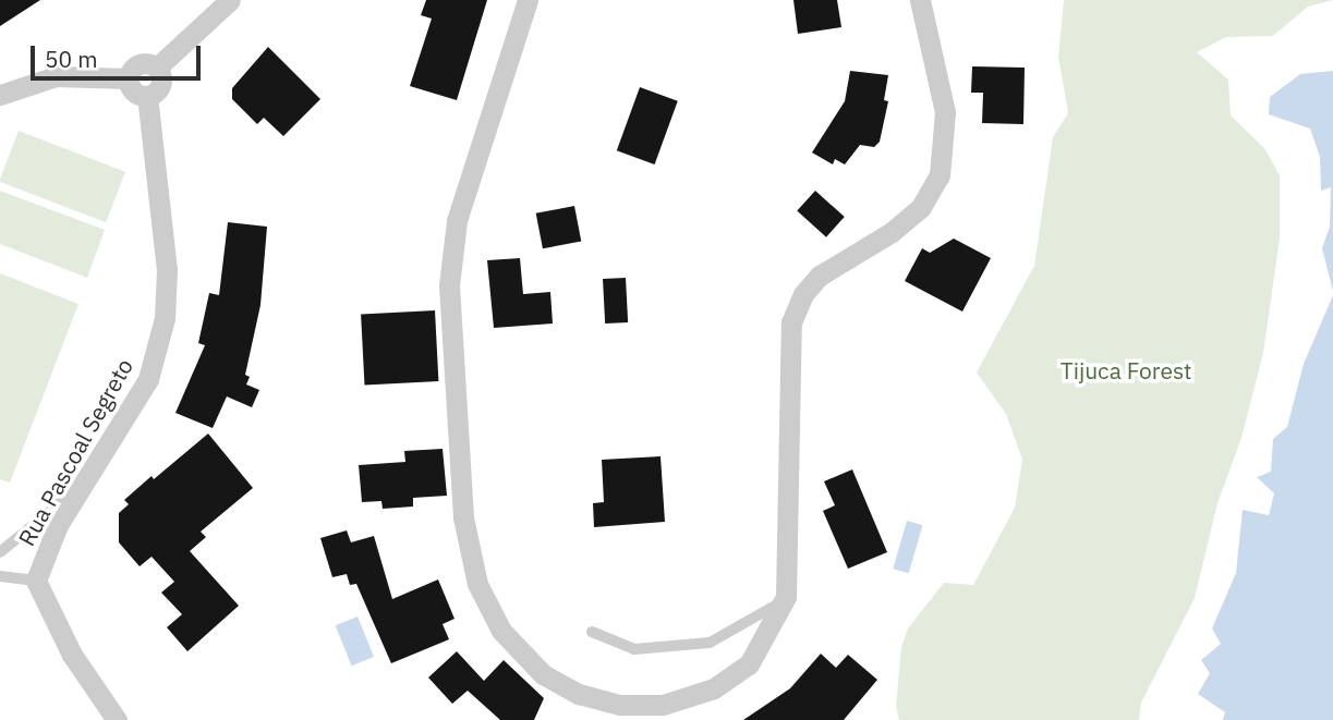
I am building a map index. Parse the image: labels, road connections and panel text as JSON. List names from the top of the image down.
{
  "streets": {
    "street": ["Rua Pascoal Segreto"]
  },
  "parks": ["Tijuca Forest"],
  "scale_bar": "50 m"
}
